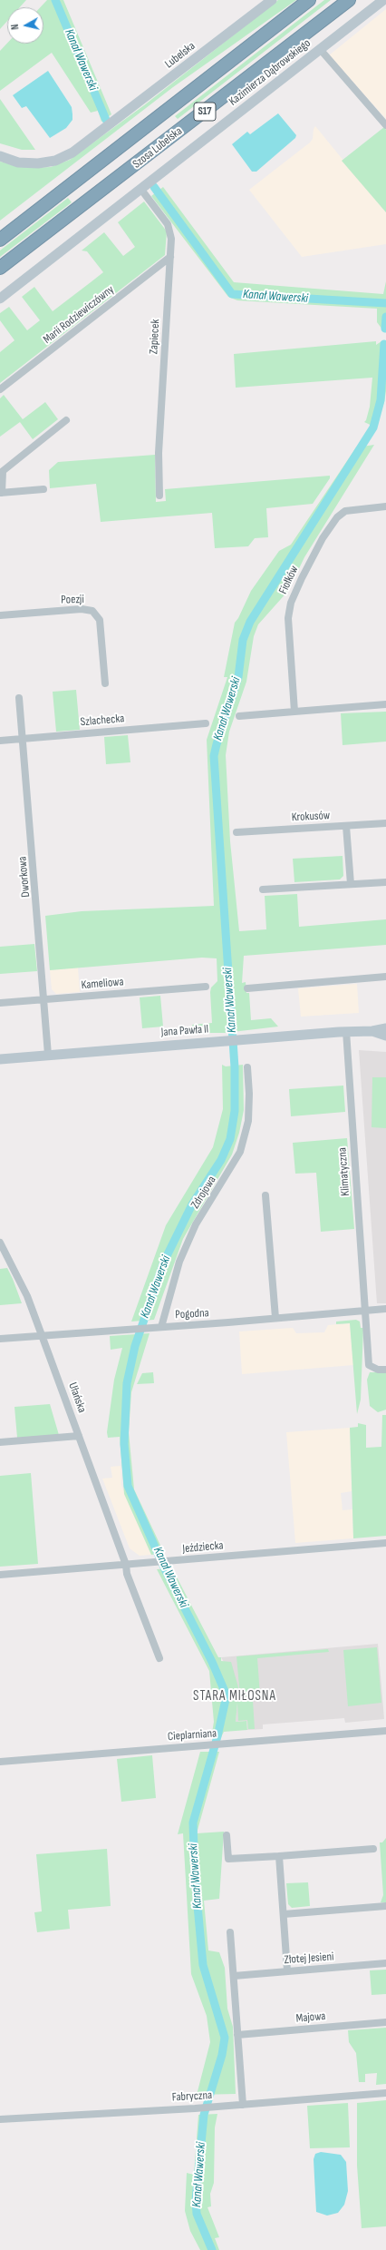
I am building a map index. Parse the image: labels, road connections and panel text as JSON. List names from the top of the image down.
{
  "streets": {
    "highway": ["S17", "Szosa Lubelska"],
    "street": [
      "Lubelska",
      "Kazimierza Dąbrowskiego",
      "Marii Rodziewiczówny",
      "Zapiecek",
      "Fiołków",
      "Poezji",
      "Szlachecka",
      "Krokusów",
      "Dworkowa",
      "Kameliowa",
      "Jana Pawła II",
      "Klimatyczna",
      "Zdrojowa",
      "Pogodna",
      "Ułańska",
      "Jeździecka",
      "Cieplarniana",
      "Złotej Jesieni",
      "Majowa",
      "Fabryczna"
    ]
  },
  "crossings": [
    ["Kazimierza Dąbrowskiego", "Zapiecek"],
    ["Marii Rodziewiczówny", "Zapiecek"],
    ["Szlachecka", "Dworkowa"],
    ["Dworkowa", "Kameliowa"],
    ["Dworkowa", "Jana Pawła II"],
    ["Jana Pawła II", "Klimatyczna"],
    ["Klimatyczna", "Pogodna"],
    ["Zdrojowa", "Pogodna"],
    ["Pogodna", "Ułańska"],
    ["Ułańska", "Jeździecka"]
  ],
  "districts": ["STARA MIŁOSNA"],
  "water": ["Kanał Wawerski"],
  "north": "left"
}
